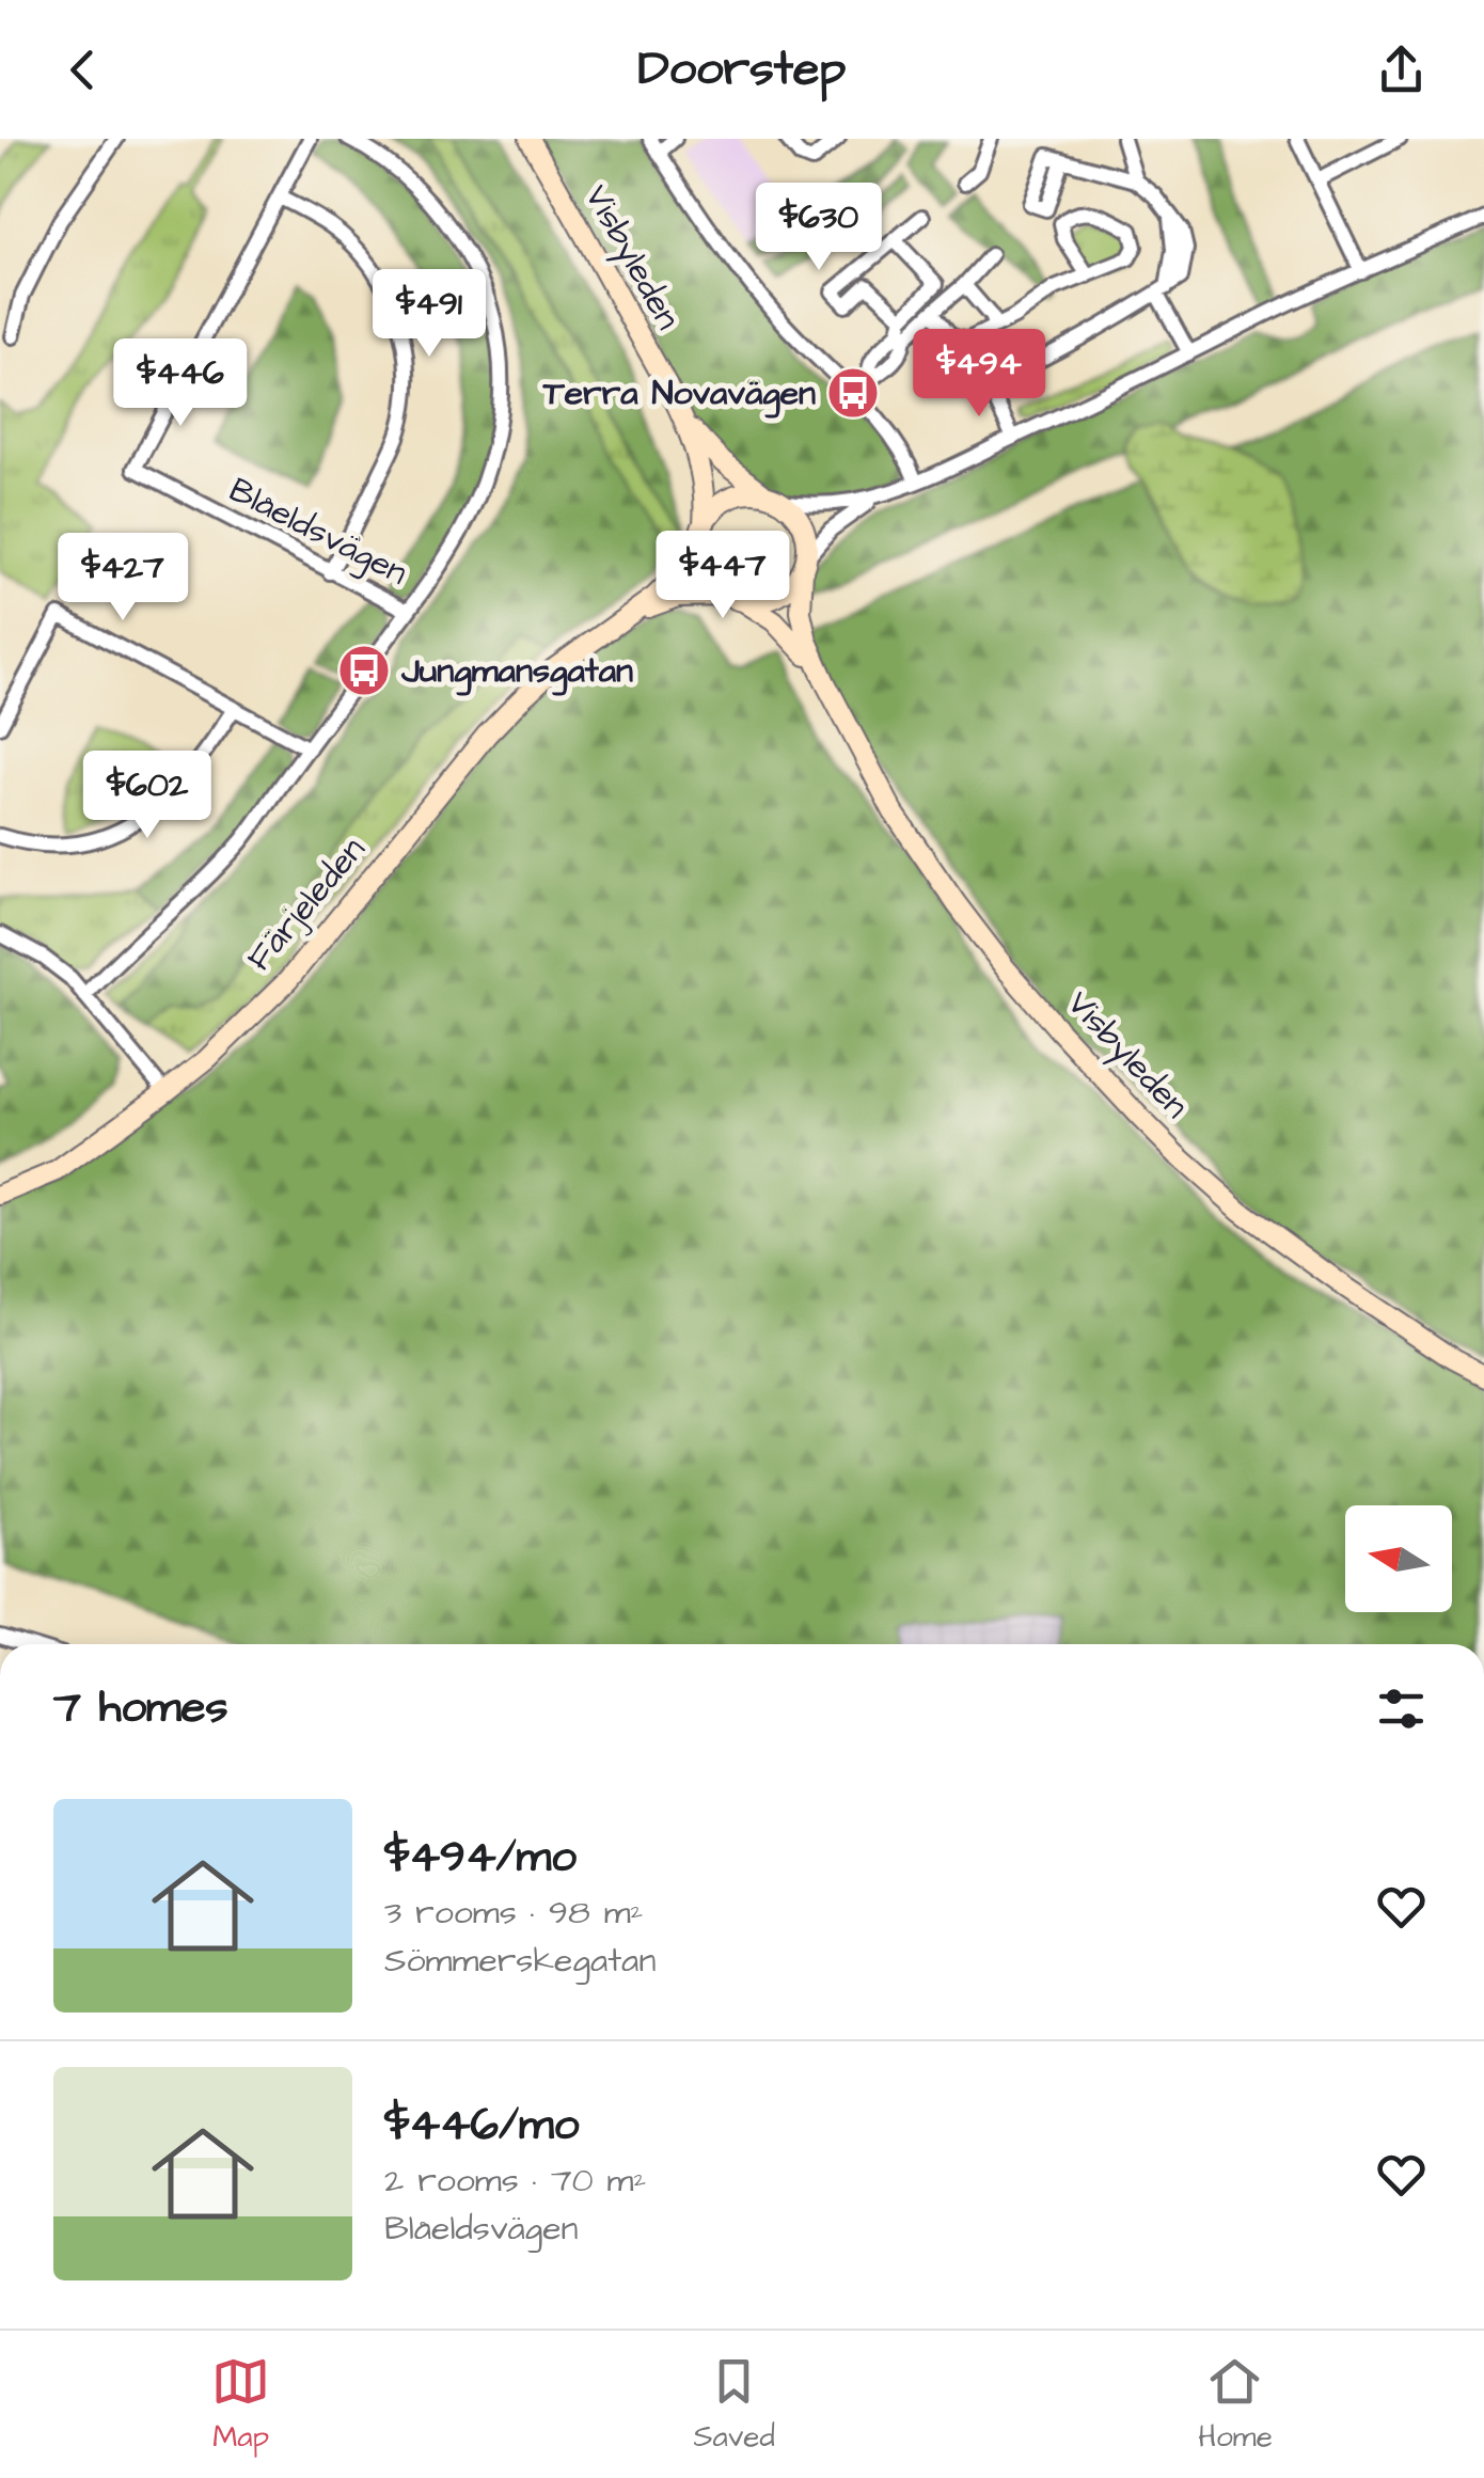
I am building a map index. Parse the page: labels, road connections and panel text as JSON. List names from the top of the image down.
{
  "streets": {
    "main road": ["Visbyleden", "Färjeleden"],
    "street": ["Blåeldsvägen"]
  },
  "crossings": [
    ["Visbyleden", "Färjeleden"]
  ],
  "places": {
    "bus stop": ["Terra Novavägen", "Jungmansgatan"]
  },
  "north": "left",
  "page": {
    "header": "Doorstep",
    "price": [
      "$630",
      "$491",
      "$494",
      "$446",
      "$447",
      "$427",
      "$602"
    ],
    "heading": "7 homes",
    "list": [
      {
        "name": "$494/mo",
        "note": "3 rooms · 98 m² · Sömmerskegatan"
      },
      {
        "name": "$446/mo",
        "note": "2 rooms · 70 m² · Blåeldsvägen"
      }
    ],
    "tabs": ["Map", "Saved", "Home"]
  }
}
